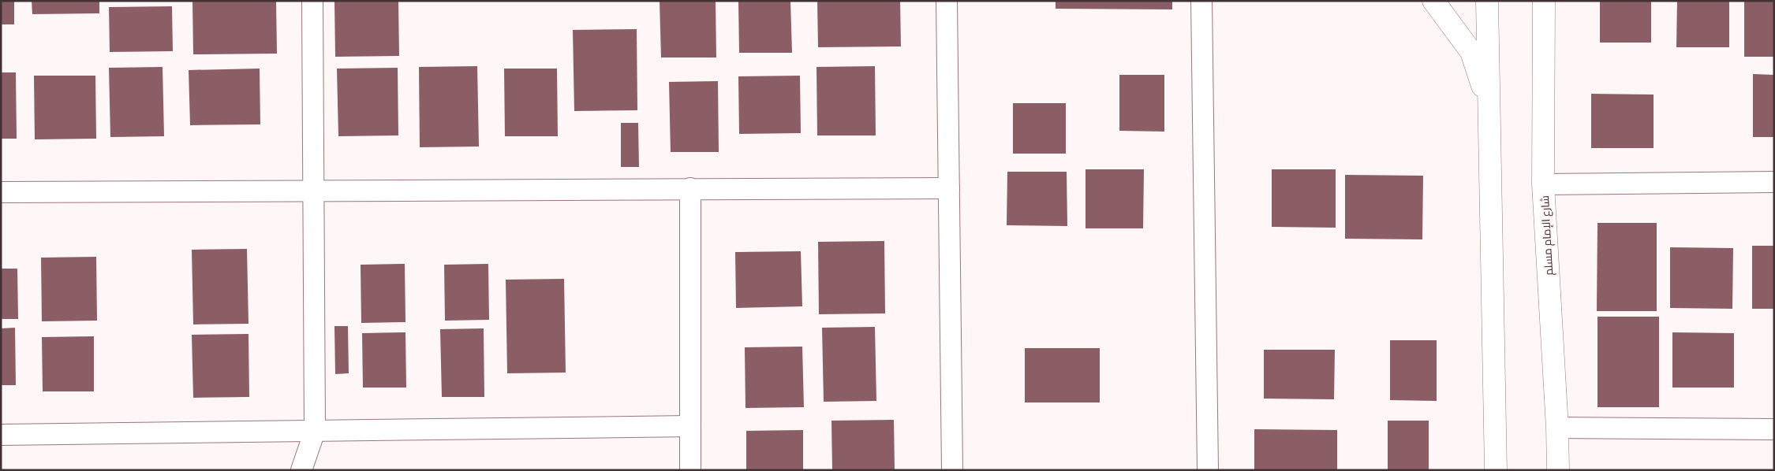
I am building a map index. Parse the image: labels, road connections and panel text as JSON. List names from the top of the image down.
{
  "streets": {
    "main road": ["شارع الإمام مسلم"]
  }
}
